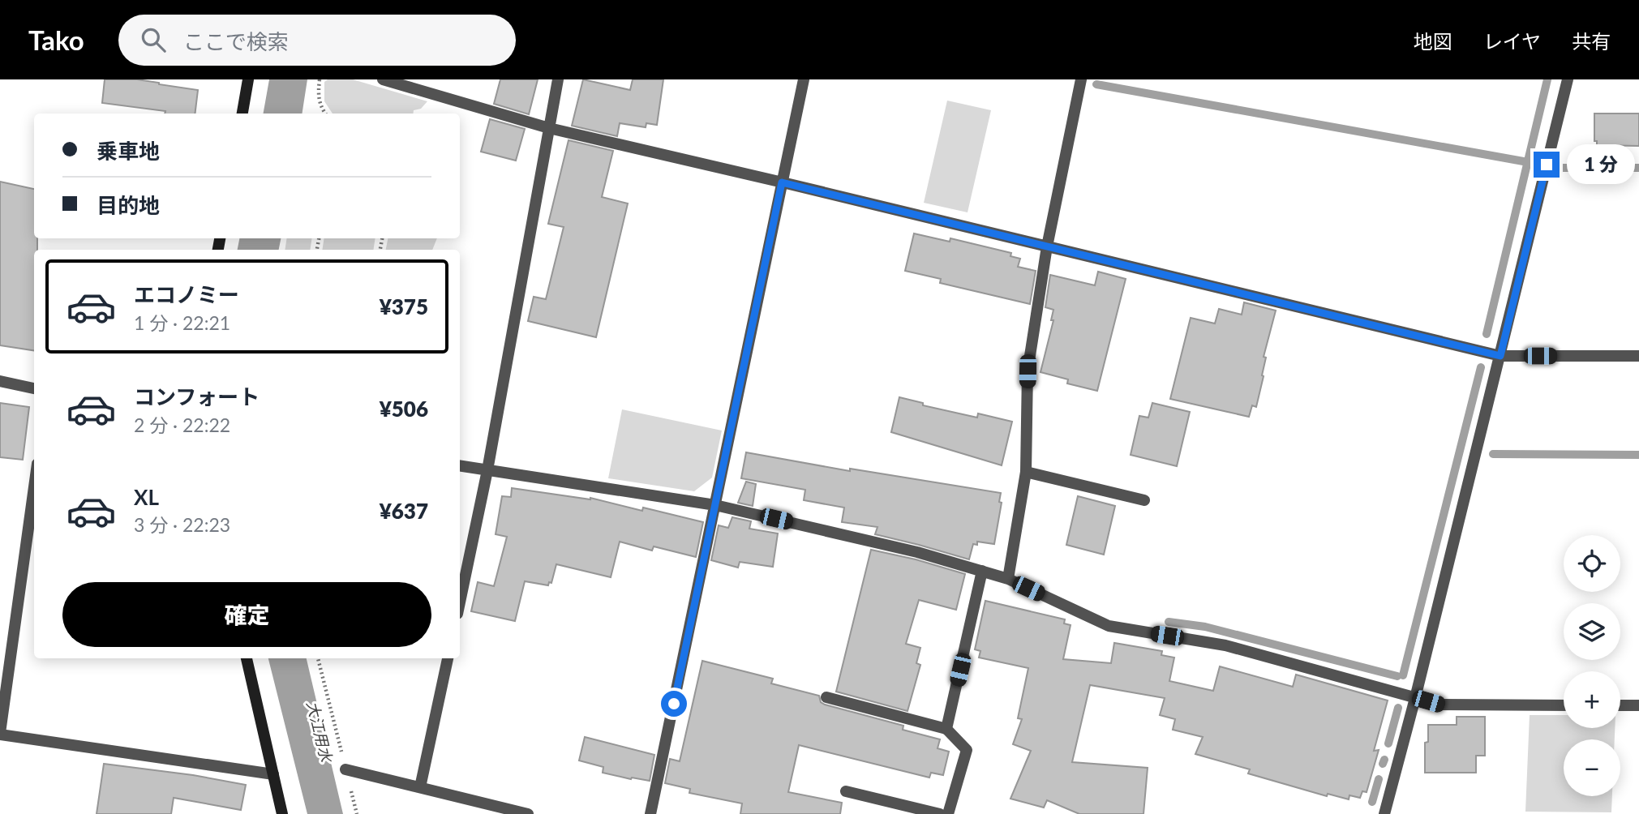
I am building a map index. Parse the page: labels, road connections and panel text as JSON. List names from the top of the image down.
{
  "water": ["大江用水"],
  "page": {
    "header": "Tako",
    "search": "ここで検索",
    "nav": ["地図", "レイヤ", "共有"],
    "banner": ["乗車地", "目的地"],
    "bubble": "1 分",
    "list": [
      {
        "name": "エコノミー",
        "note": "1 分 · 22:21",
        "value": "¥375"
      },
      {
        "name": "コンフォート",
        "note": "2 分 · 22:22",
        "value": "¥506"
      },
      {
        "name": "XL",
        "note": "3 分 · 22:23",
        "value": "¥637"
      }
    ],
    "map_buttons": ["+", "−"],
    "buttons": "確定"
  }
}
